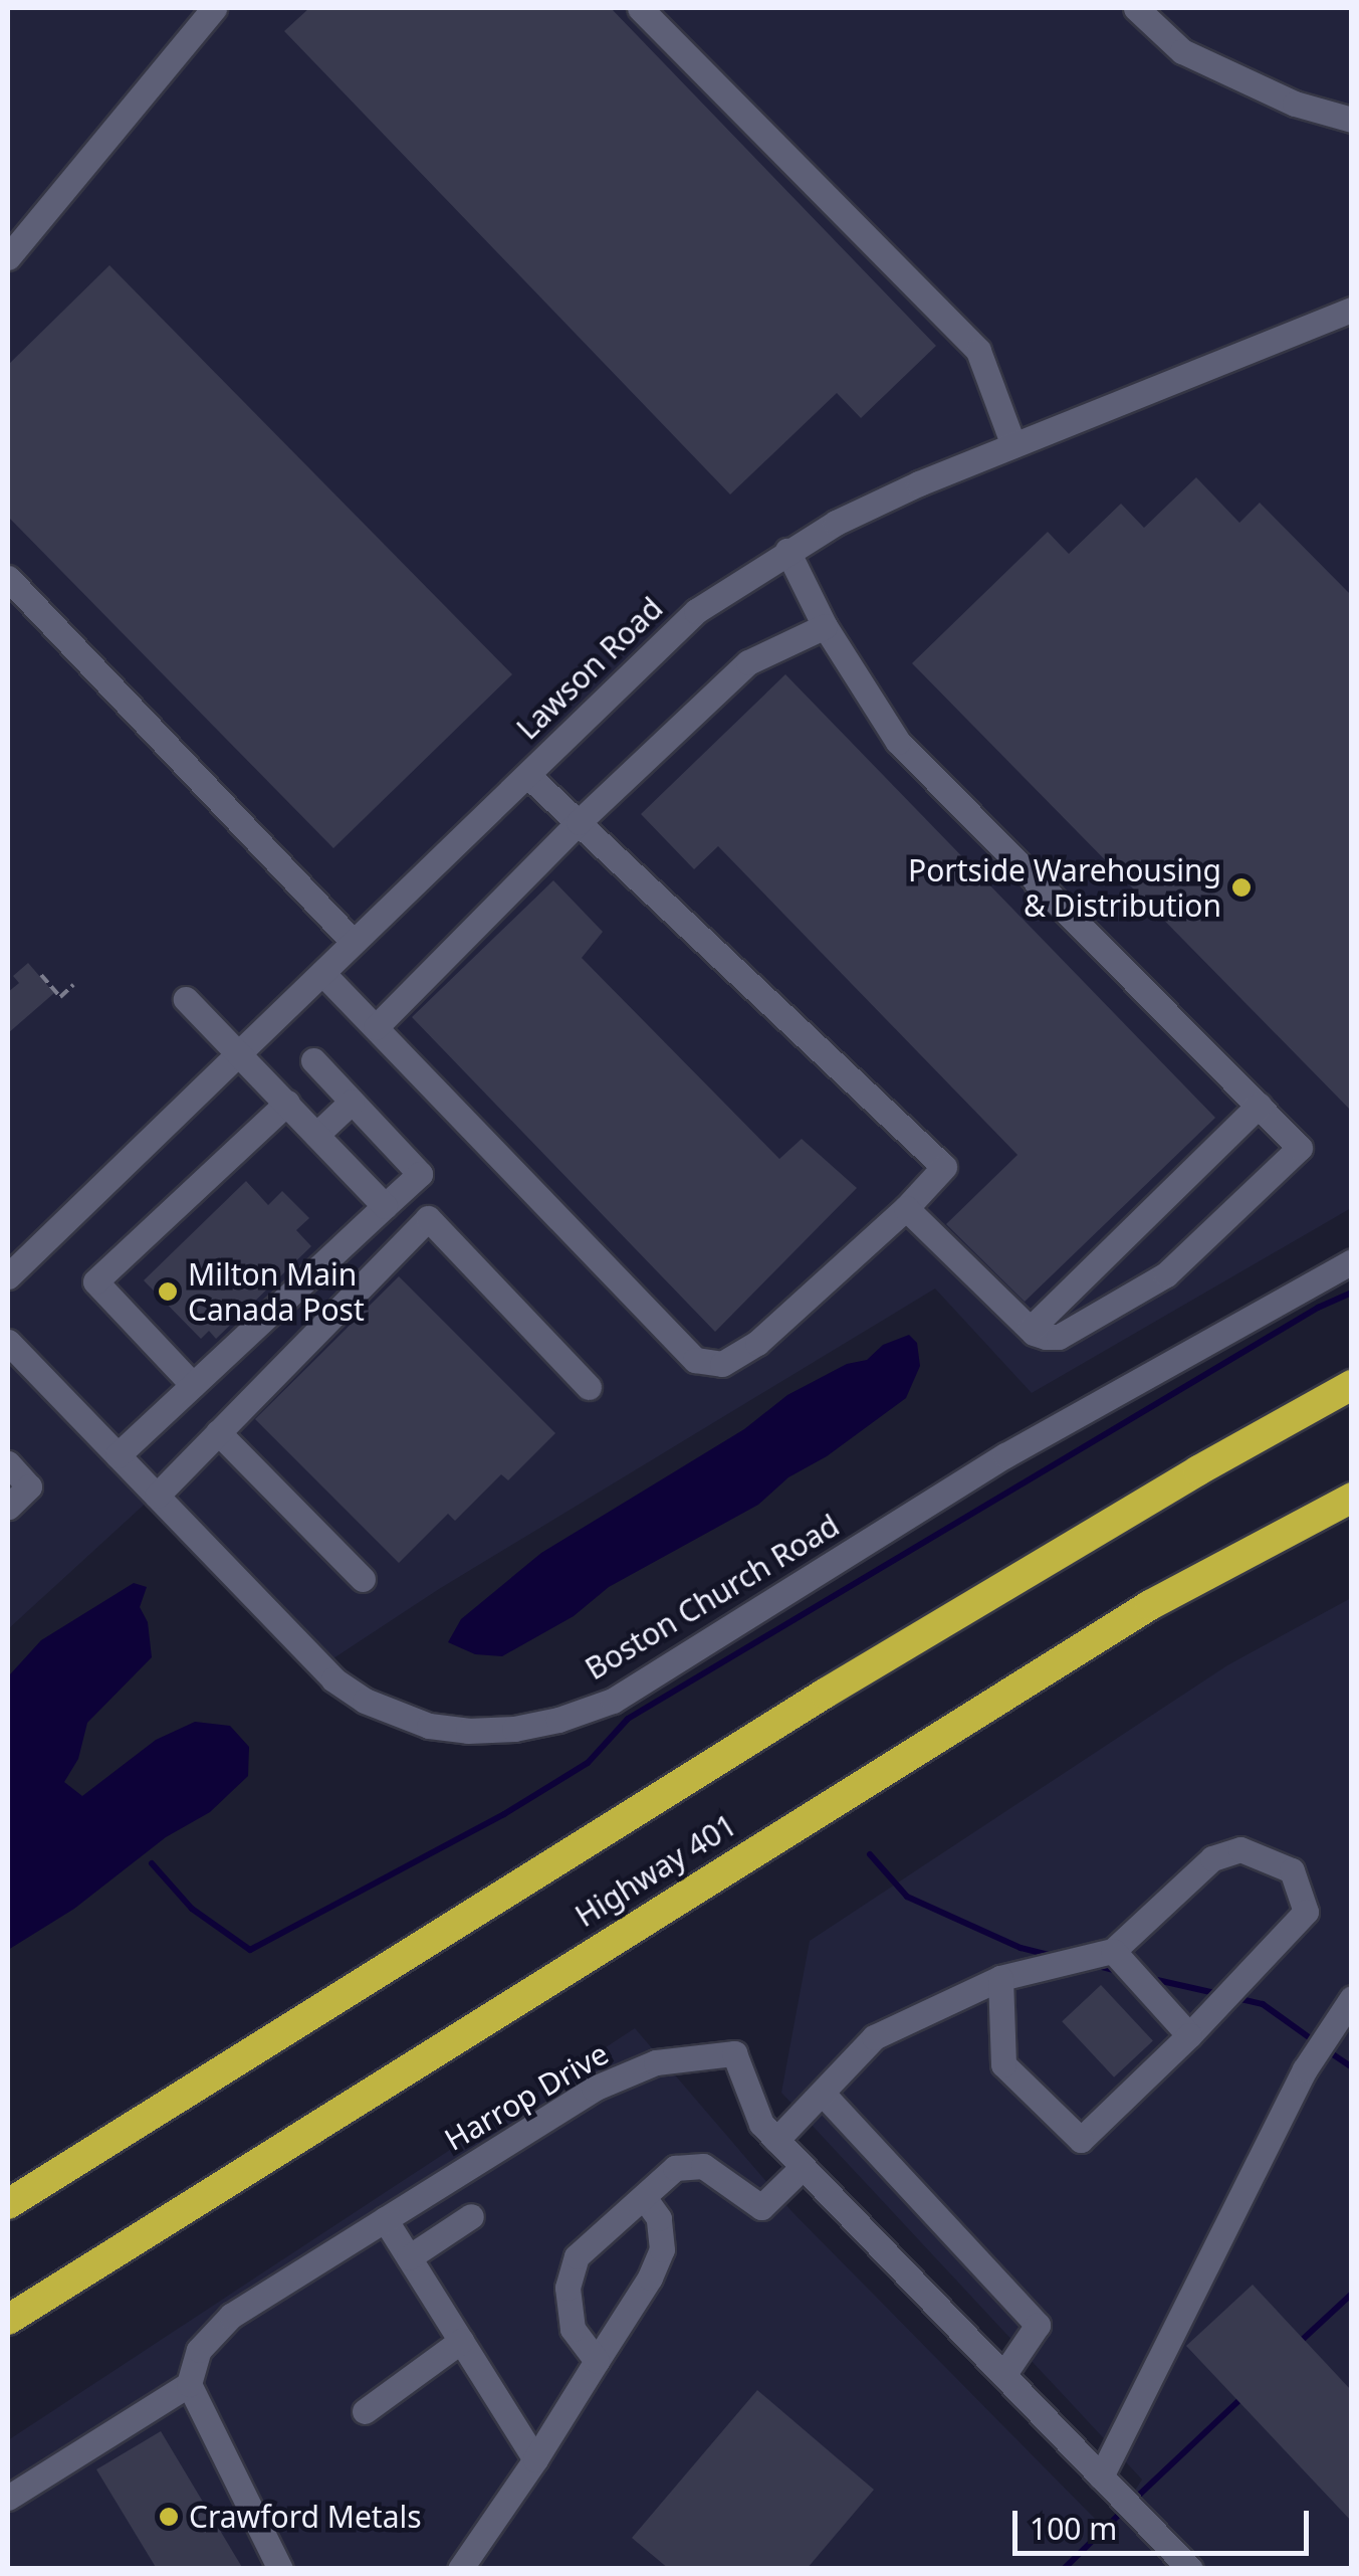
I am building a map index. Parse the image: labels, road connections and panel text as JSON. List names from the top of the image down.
{
  "streets": {
    "highway": ["Highway 401"],
    "street": ["Lawson Road", "Boston Church Road", "Harrop Drive"]
  },
  "places": ["Portside Warehousing & Distribution", "Milton Main Canada Post", "Crawford Metals"],
  "scale_bar": "100 m"
}
